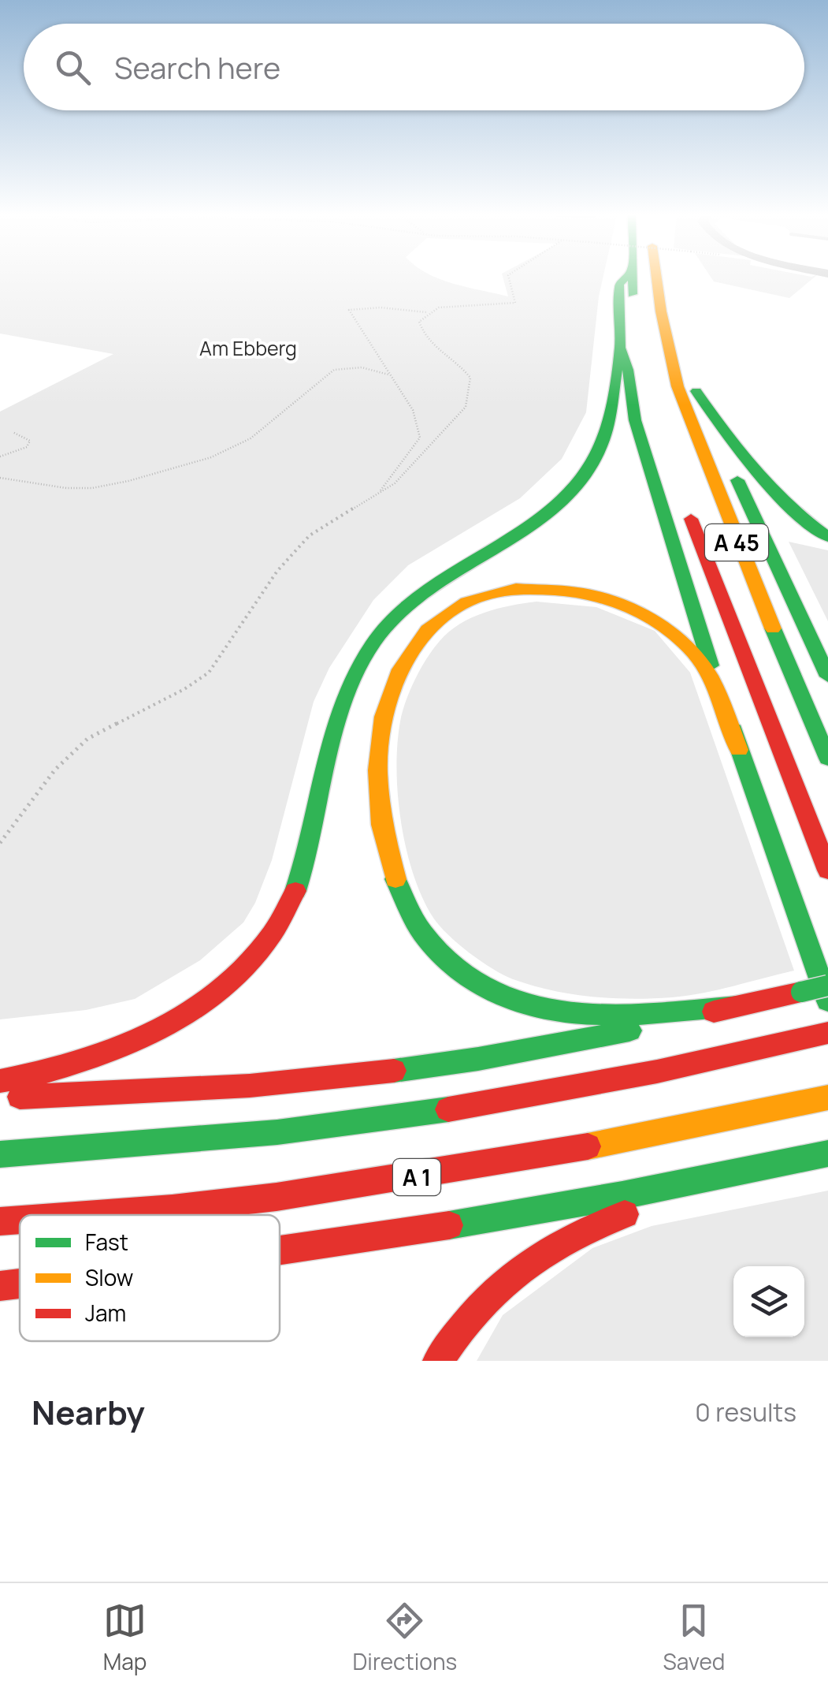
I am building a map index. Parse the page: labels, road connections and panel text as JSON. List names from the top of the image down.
{
  "streets": {
    "highway": ["A 45", "A 1"]
  },
  "parks": ["Am Ebberg"],
  "legend": ["Fast", "Slow", "Jam"],
  "page": {
    "search": "Search here",
    "heading": ["Nearby", "0 results"],
    "nav": ["Map", "Directions", "Saved"]
  }
}
